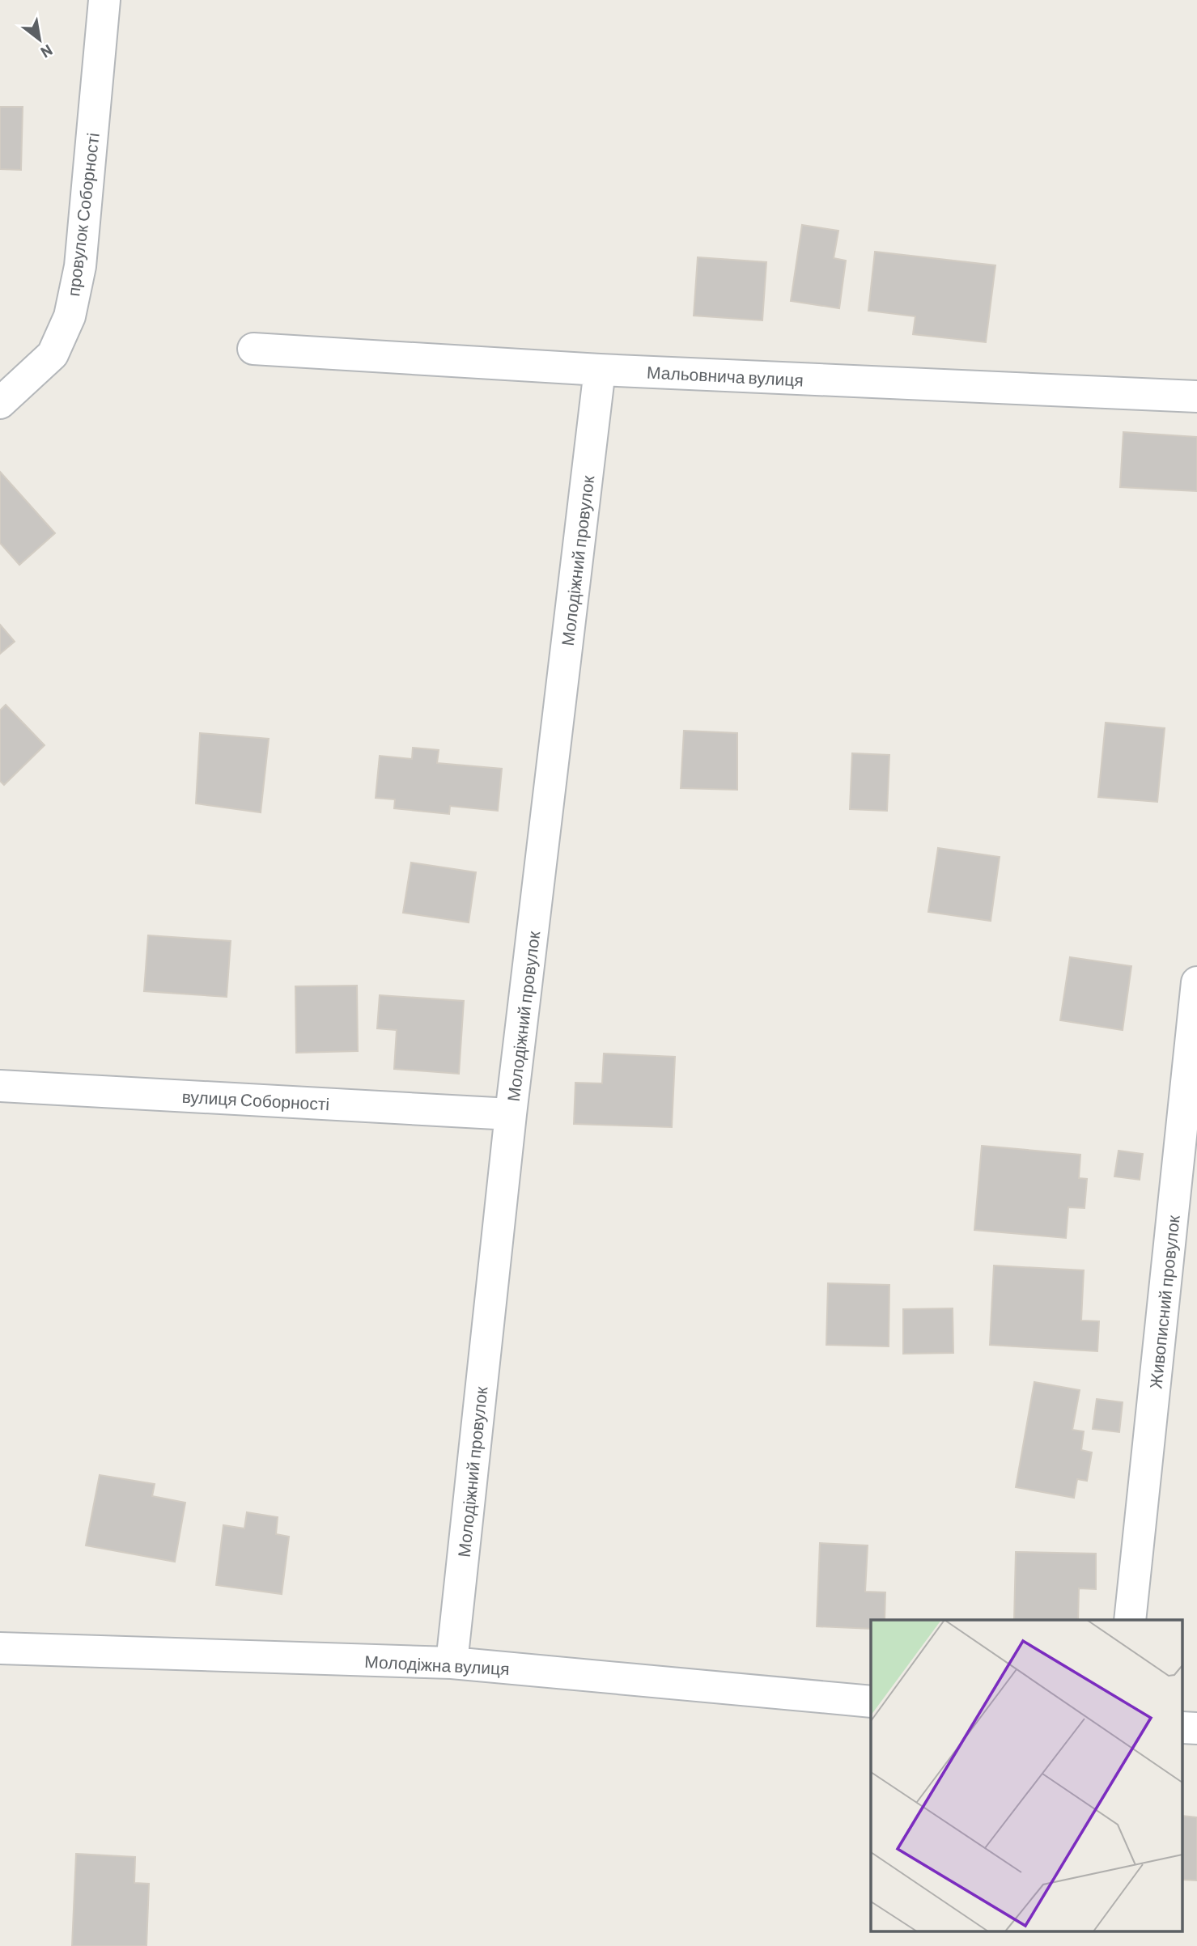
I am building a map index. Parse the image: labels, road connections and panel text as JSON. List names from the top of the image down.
{
  "streets": {
    "street": [
      "провулок Соборності",
      "Мальовнича вулиця",
      "Молодіжний провулок",
      "вулиця Соборності",
      "Живописний провулок",
      "Молодіжна вулиця"
    ]
  },
  "crossings": [
    ["Мальовнича вулиця", "Молодіжний провулок"],
    ["Молодіжний провулок", "вулиця Соборності"],
    ["Молодіжний провулок", "Молодіжна вулиця"]
  ],
  "north": "bottom right"
}
